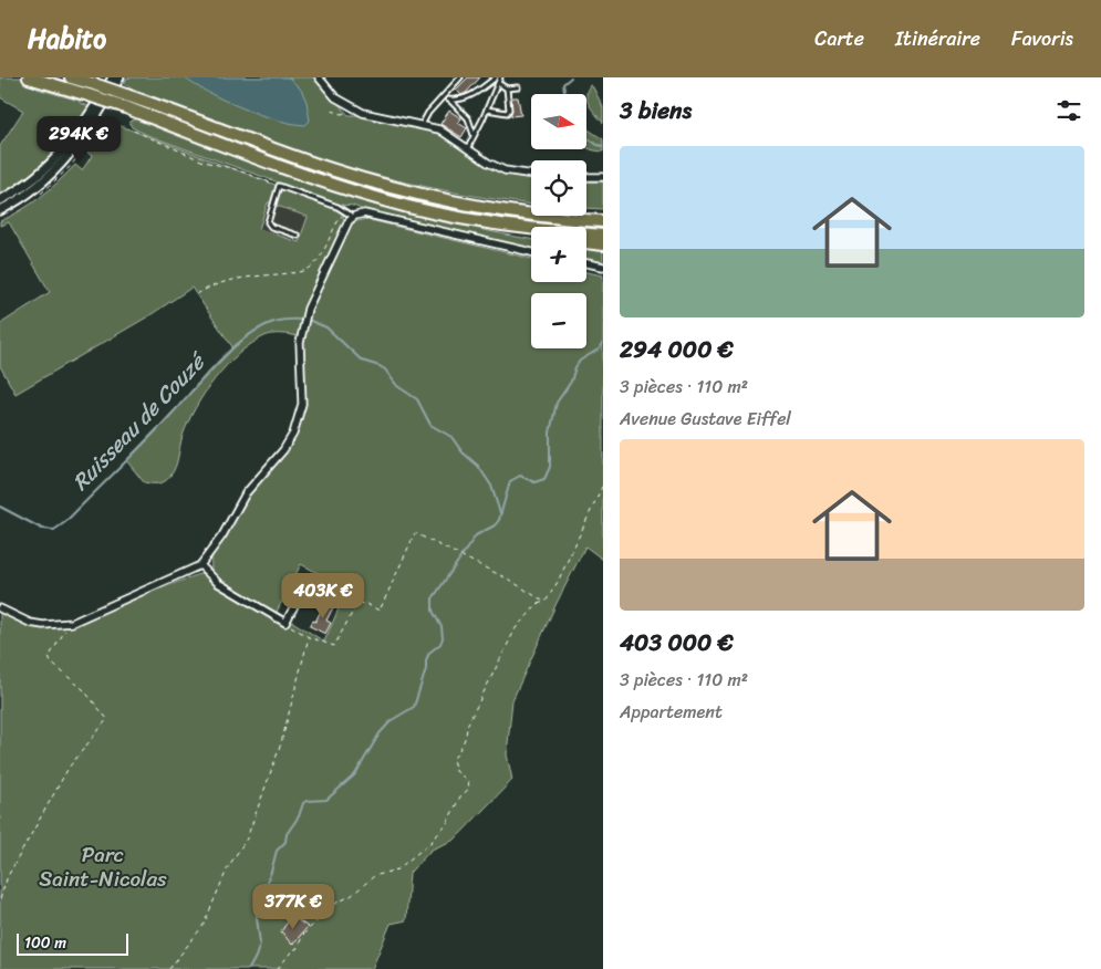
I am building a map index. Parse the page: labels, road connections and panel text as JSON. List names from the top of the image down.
{
  "water": ["Ruisseau de Couzé"],
  "parks": ["Parc Saint-Nicolas"],
  "scale_bar": "100 m",
  "north": "right",
  "page": {
    "header": "Habito",
    "nav": ["Carte", "Itinéraire", "Favoris"],
    "heading": "3 biens",
    "map_buttons": ["+", "−"],
    "price": ["294K €", "403K €", "377K €"],
    "list": [
      {
        "name": "294 000 €",
        "note": "3 pièces · 110 m² · Avenue Gustave Eiffel"
      },
      {
        "name": "403 000 €",
        "note": "3 pièces · 110 m² · Appartement"
      }
    ],
    "scale": "100 m"
  }
}
